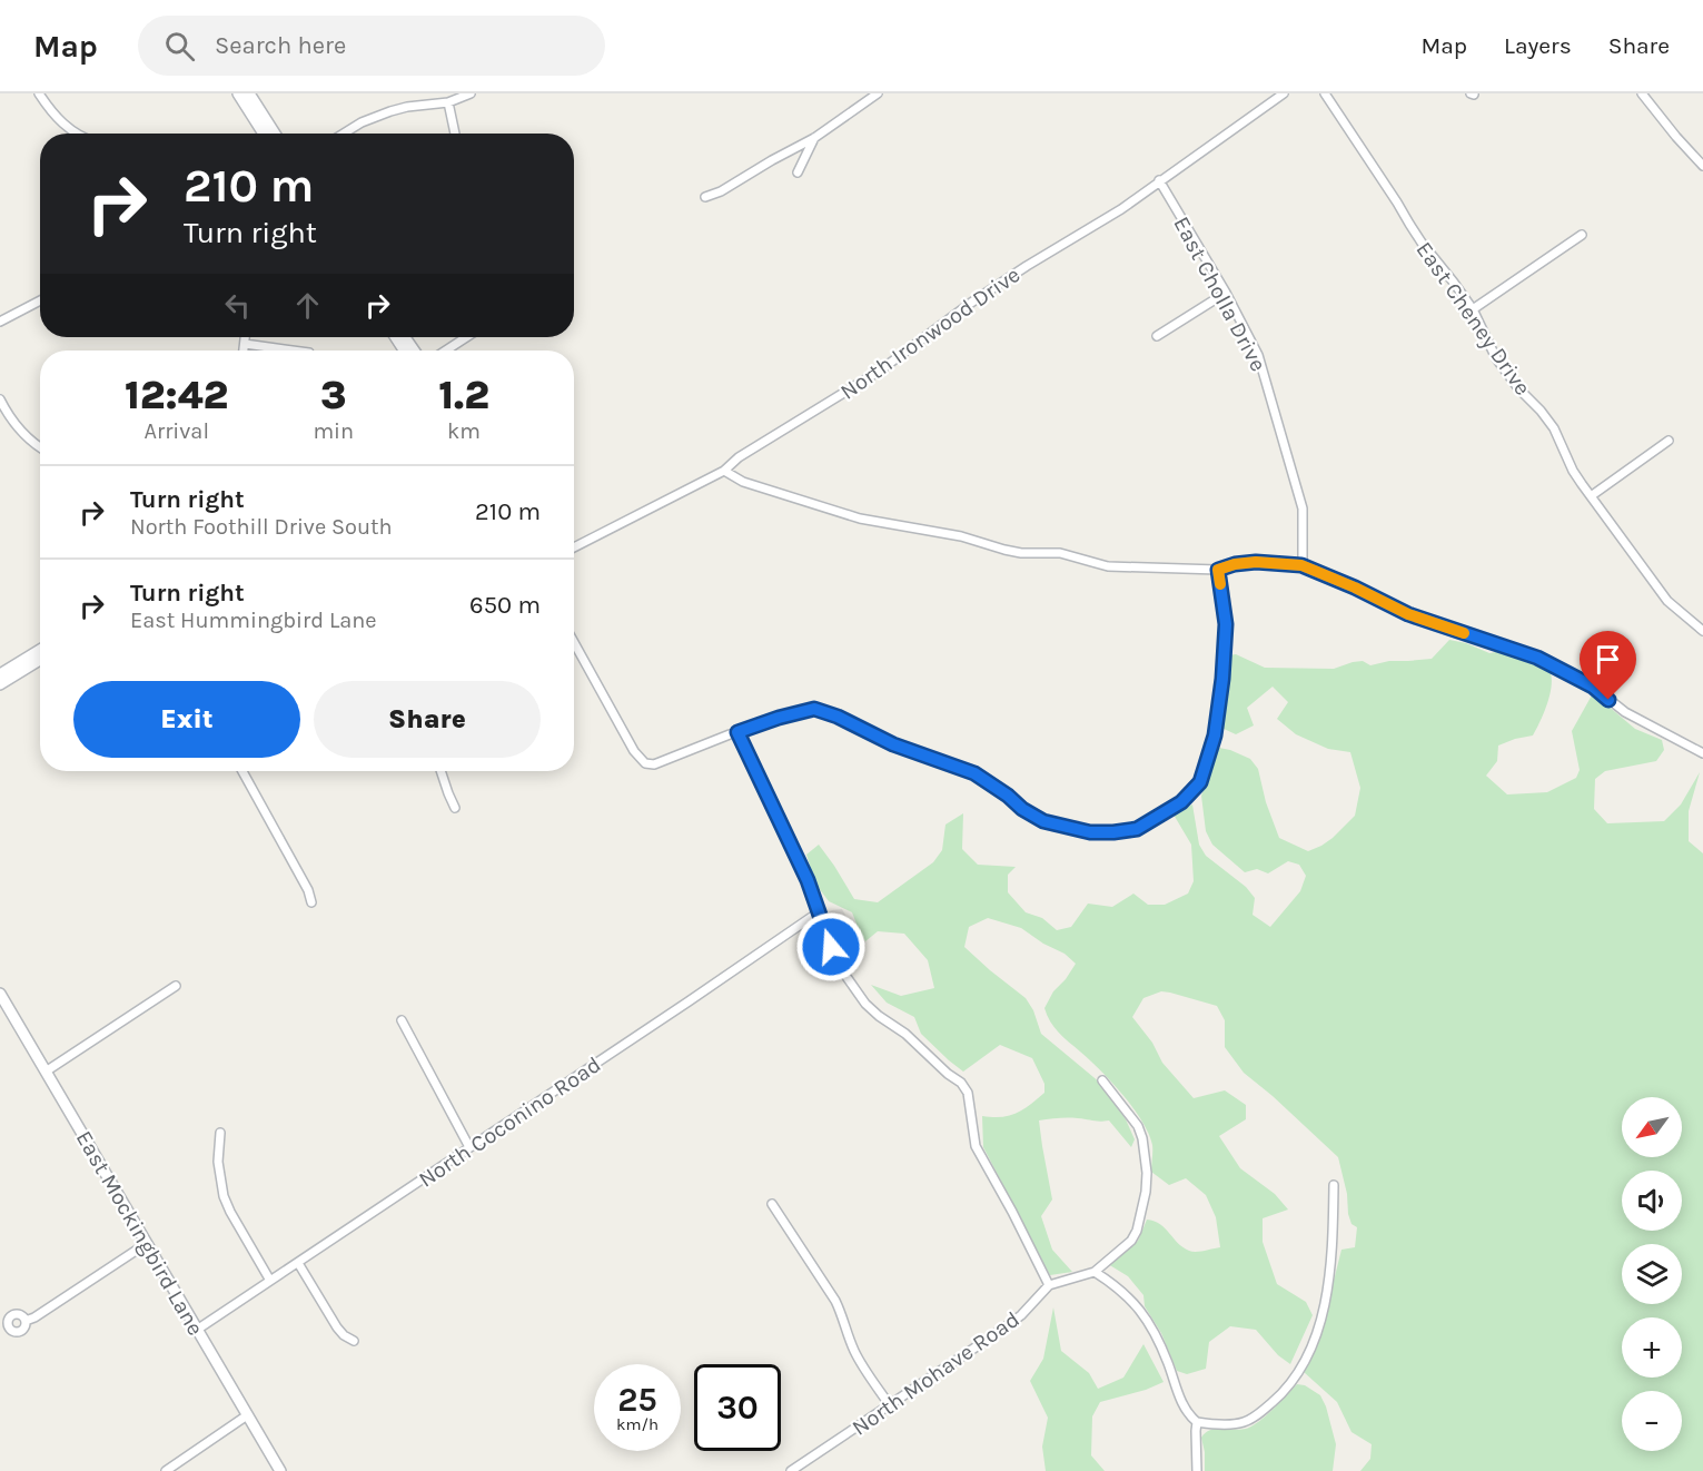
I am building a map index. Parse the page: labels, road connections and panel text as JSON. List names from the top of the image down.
{
  "streets": {
    "street": [
      "East Cholla Drive",
      "East Cheney Drive",
      "North Ironwood Drive",
      "North Coconino Road",
      "East Mockingbird Lane",
      "North Mohave Road"
    ]
  },
  "crossings": [
    ["East Cholla Drive", "North Ironwood Drive"],
    ["North Coconino Road", "East Mockingbird Lane"]
  ],
  "north": "bottom left",
  "page": {
    "header": "Map",
    "search": "Search here",
    "nav": ["Map", "Layers", "Share"],
    "turn": ["210 m", "Turn right"],
    "eta": [
      "12:42",
      "Arrival",
      "3",
      "min",
      "1.2",
      "km"
    ],
    "list": [
      {
        "name": "Turn right",
        "note": "North Foothill Drive South",
        "value": "210 m"
      },
      {
        "name": "Turn right",
        "note": "East Hummingbird Lane",
        "value": "650 m"
      }
    ],
    "buttons": ["Exit", "Share"],
    "map_buttons": ["+", "−"],
    "speed": "25 km/h",
    "limit": "30"
  }
}
